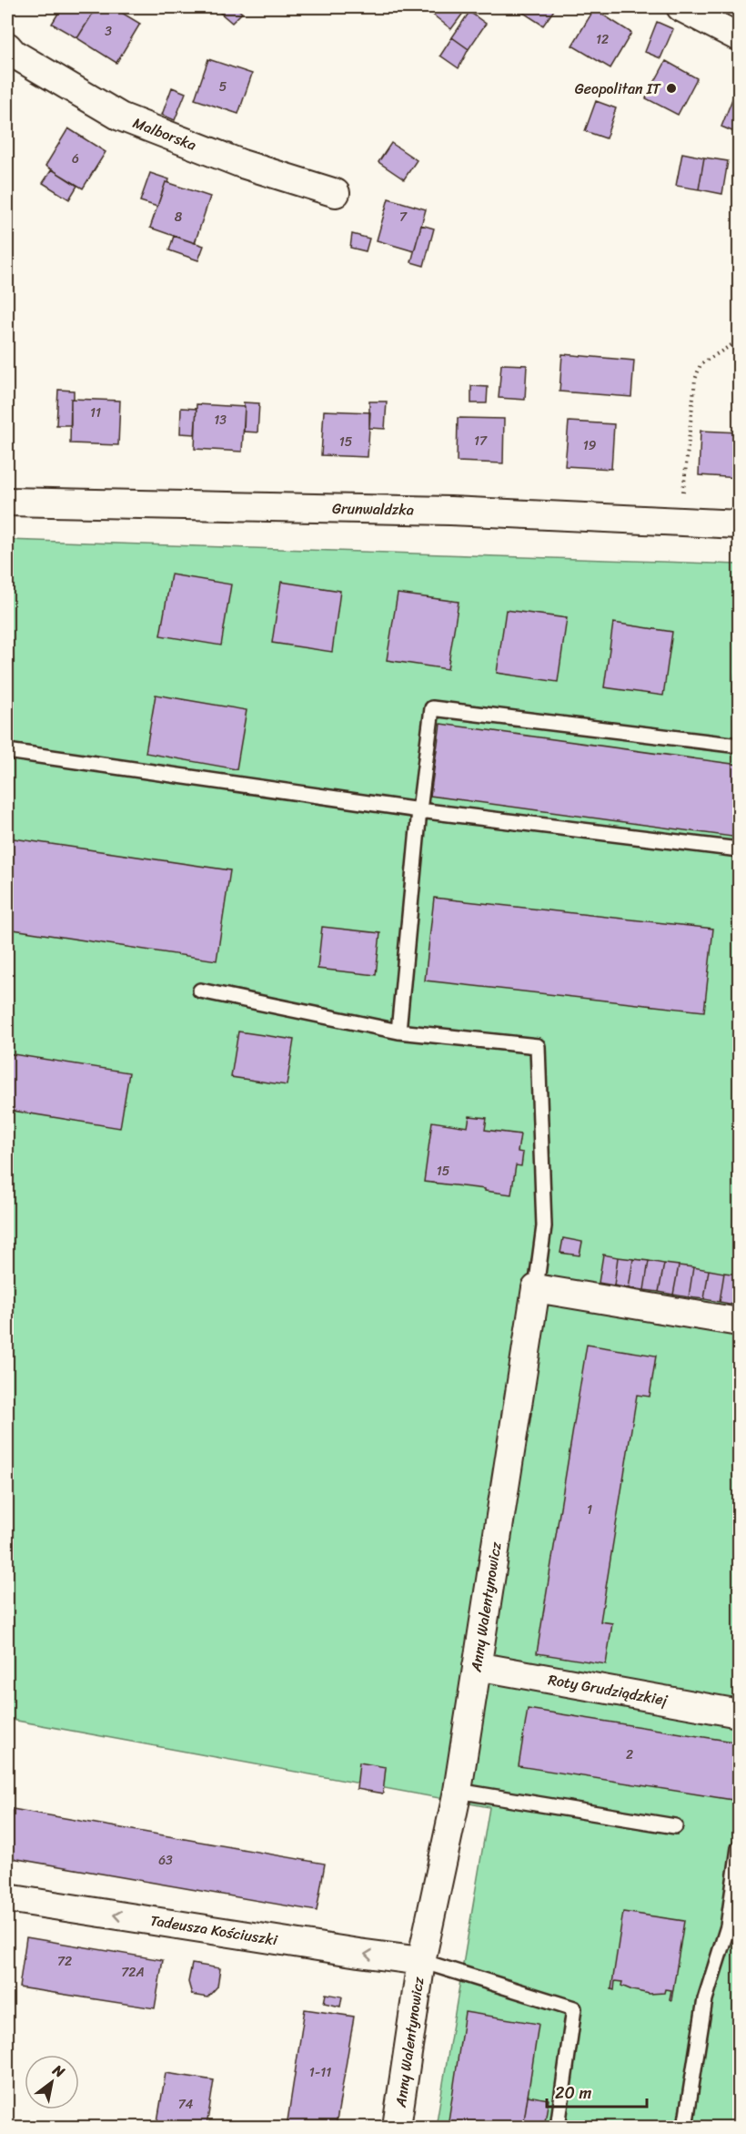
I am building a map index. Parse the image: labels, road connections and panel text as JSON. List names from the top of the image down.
{
  "streets": {
    "street": [
      "Malborska",
      "Grunwaldzka",
      "Anny Walentynowicz",
      "Roty Grudziądzkiej",
      "Tadeusza Kościuszki"
    ]
  },
  "crossings": [
    ["Anny Walentynowicz", "Roty Grudziądzkiej"],
    ["Anny Walentynowicz", "Tadeusza Kościuszki"]
  ],
  "one_way": ["Tadeusza Kościuszki"],
  "places": ["Geopolitan IT"],
  "house_numbers": [
    "3",
    "12",
    "5",
    "6",
    "8",
    "7",
    "11",
    "13",
    "17",
    "15",
    "19",
    "15",
    "1",
    "2",
    "63",
    "72",
    "72A",
    "1-11",
    "74"
  ],
  "scale_bar": "20 m",
  "north": "top right"
}
